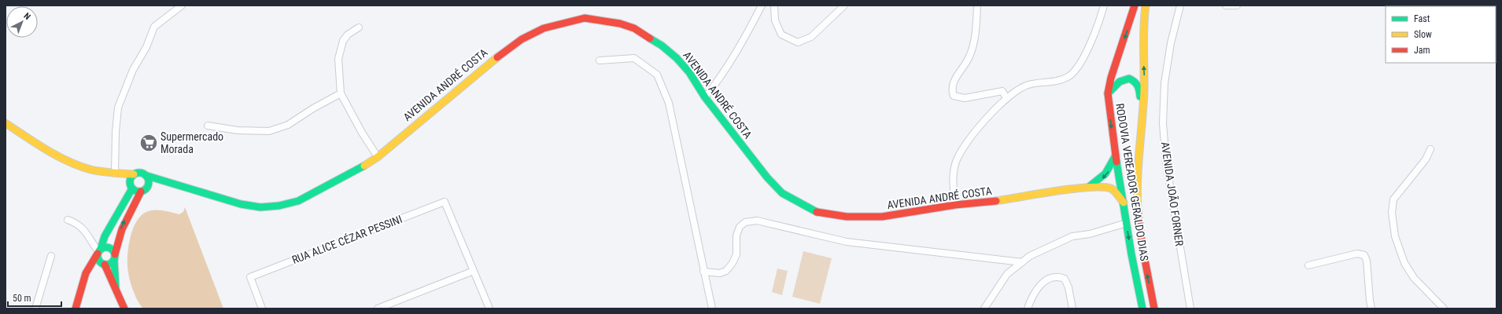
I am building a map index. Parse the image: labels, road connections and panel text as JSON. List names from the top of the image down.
{
  "streets": {
    "main road": ["AVENIDA ANDRÉ COSTA", "RODOVIA VEREADOR GERALDO DIAS"],
    "street": ["AVENIDA JOÃO FORNER", "RUA ALICE CÉZAR PESSINI"]
  },
  "crossings": [
    ["AVENIDA ANDRÉ COSTA", "RODOVIA VEREADOR GERALDO DIAS"]
  ],
  "places": {
    "supermarket": ["Supermercado Morada"]
  },
  "legend": ["Fast", "Slow", "Jam"],
  "scale_bar": "50 m",
  "north": "top right"
}
